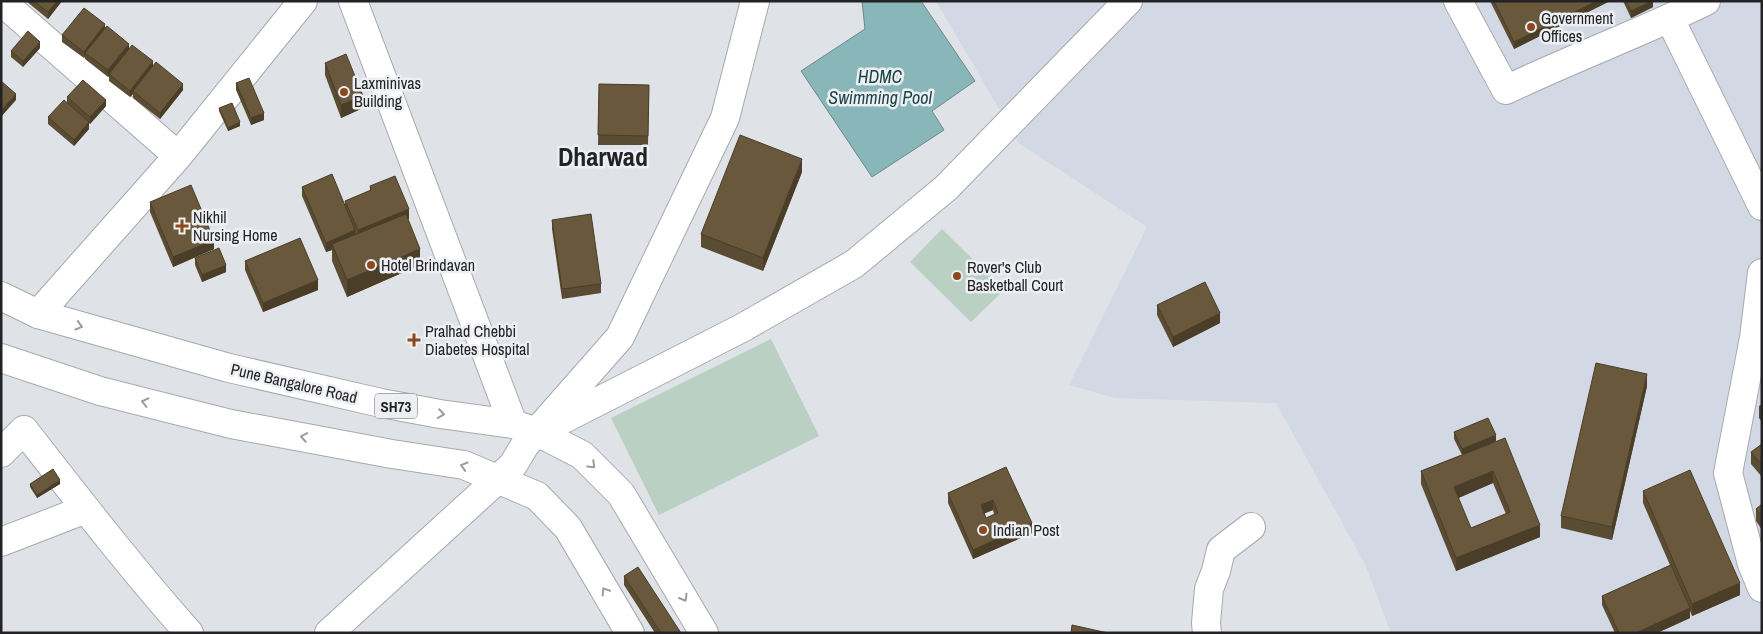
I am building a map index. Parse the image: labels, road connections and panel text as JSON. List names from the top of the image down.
{
  "streets": {
    "street": ["Pune Bangalore Road", "SH73"]
  },
  "districts": ["Dharwad"],
  "water": ["HDMC Swimming Pool"],
  "places": {
    "other": [
      "Government Offices",
      "Laxminivas Building",
      "Hotel Brindavan",
      "Rover's Club Basketball Court",
      "Indian Post"
    ],
    "health": ["Nikhil Nursing Home", "Pralhad Chebbi Diabetes Hospital"]
  }
}
